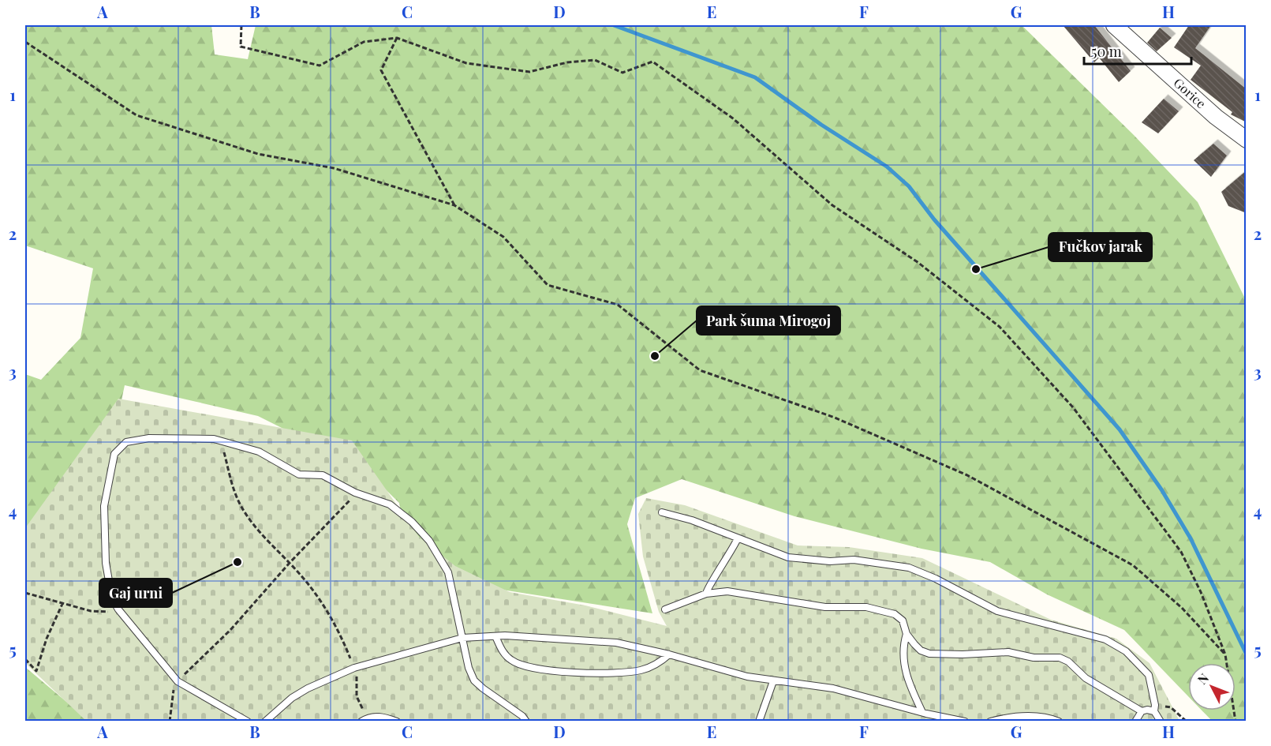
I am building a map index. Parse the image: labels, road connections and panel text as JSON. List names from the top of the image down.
{
  "streets": {
    "street": ["Gorice"]
  },
  "places": ["Fučkov jarak", "Park šuma Mirogoj", "Gaj urni"],
  "scale_bar": "50 m",
  "north": "top left",
  "grid": {
    "columns": [
      "A",
      "B",
      "C",
      "D",
      "E",
      "F",
      "G",
      "H"
    ],
    "rows": [
      "1",
      "2",
      "3",
      "4",
      "5"
    ]
  }
}
